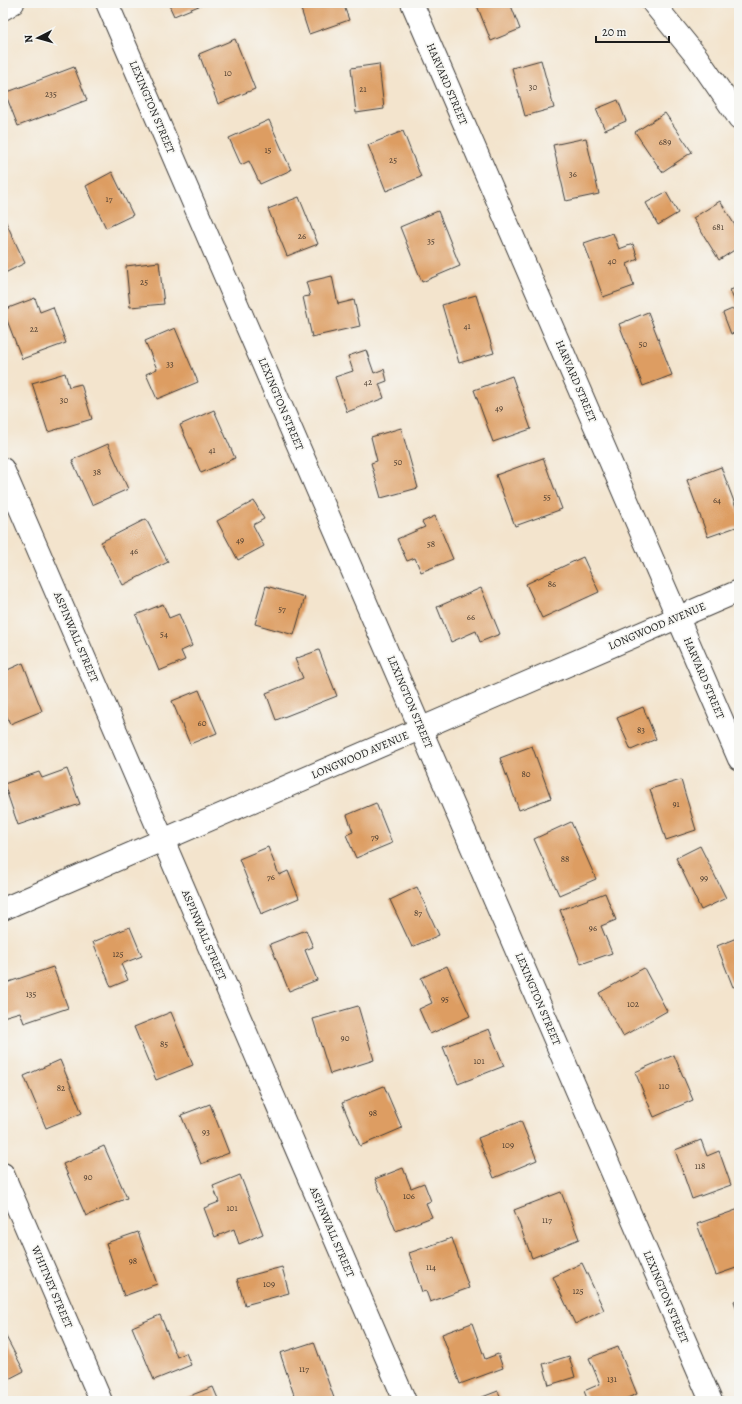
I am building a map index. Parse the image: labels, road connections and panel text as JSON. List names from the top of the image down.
{
  "streets": {
    "street": [
      "HARVARD STREET",
      "LEXINGTON STREET",
      "LONGWOOD AVENUE",
      "ASPINWALL STREET",
      "WHITNEY STREET"
    ]
  },
  "crossings": [
    ["HARVARD STREET", "LONGWOOD AVENUE"],
    ["LEXINGTON STREET", "LONGWOOD AVENUE"],
    ["LONGWOOD AVENUE", "ASPINWALL STREET"]
  ],
  "house_numbers": [
    "10",
    "30",
    "21",
    "235",
    "689",
    "15",
    "25",
    "36",
    "17",
    "681",
    "26",
    "35",
    "40",
    "25",
    "41",
    "22",
    "50",
    "33",
    "42",
    "30",
    "49",
    "41",
    "50",
    "38",
    "55",
    "64",
    "49",
    "58",
    "46",
    "86",
    "57",
    "66",
    "54",
    "60",
    "83",
    "80",
    "91",
    "79",
    "88",
    "76",
    "99",
    "87",
    "96",
    "125",
    "135",
    "95",
    "102",
    "90",
    "85",
    "101",
    "110",
    "82",
    "98",
    "93",
    "109",
    "118",
    "90",
    "106",
    "101",
    "117",
    "98",
    "114",
    "109",
    "125",
    "117",
    "131"
  ],
  "scale_bar": "20 m",
  "north": "left"
}
